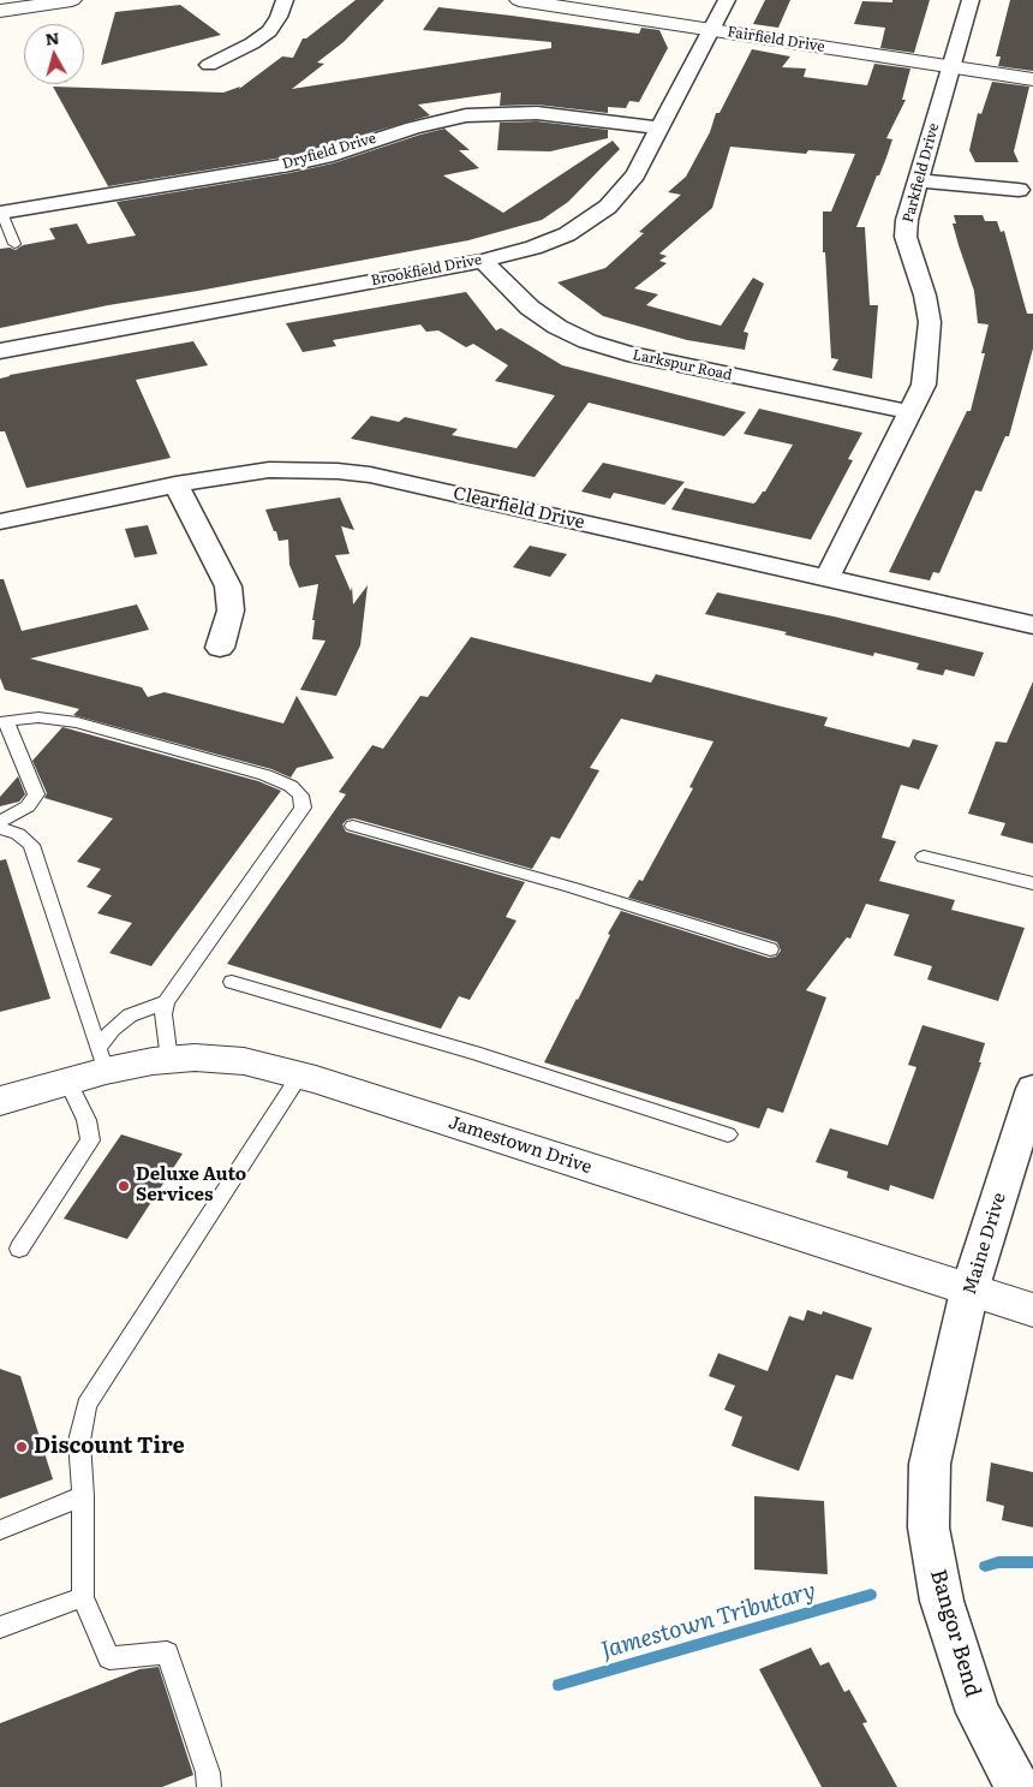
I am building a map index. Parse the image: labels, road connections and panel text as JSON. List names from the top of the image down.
{
  "streets": {
    "street": [
      "Fairfield Drive",
      "Dryfield Drive",
      "Parkfield Drive",
      "Brookfield Drive",
      "Larkspur Road",
      "Clearfield Drive",
      "Jamestown Drive",
      "Maine Drive",
      "Bangor Bend"
    ]
  },
  "crossings": [
    ["Fairfield Drive", "Parkfield Drive"],
    ["Fairfield Drive", "Brookfield Drive"],
    ["Dryfield Drive", "Brookfield Drive"],
    ["Parkfield Drive", "Larkspur Road"],
    ["Parkfield Drive", "Clearfield Drive"],
    ["Brookfield Drive", "Larkspur Road"],
    ["Jamestown Drive", "Maine Drive"],
    ["Maine Drive", "Bangor Bend"]
  ],
  "water": ["Jamestown Tributary"],
  "places": ["Deluxe Auto Services", "Discount Tire"],
  "north": "top"
}
